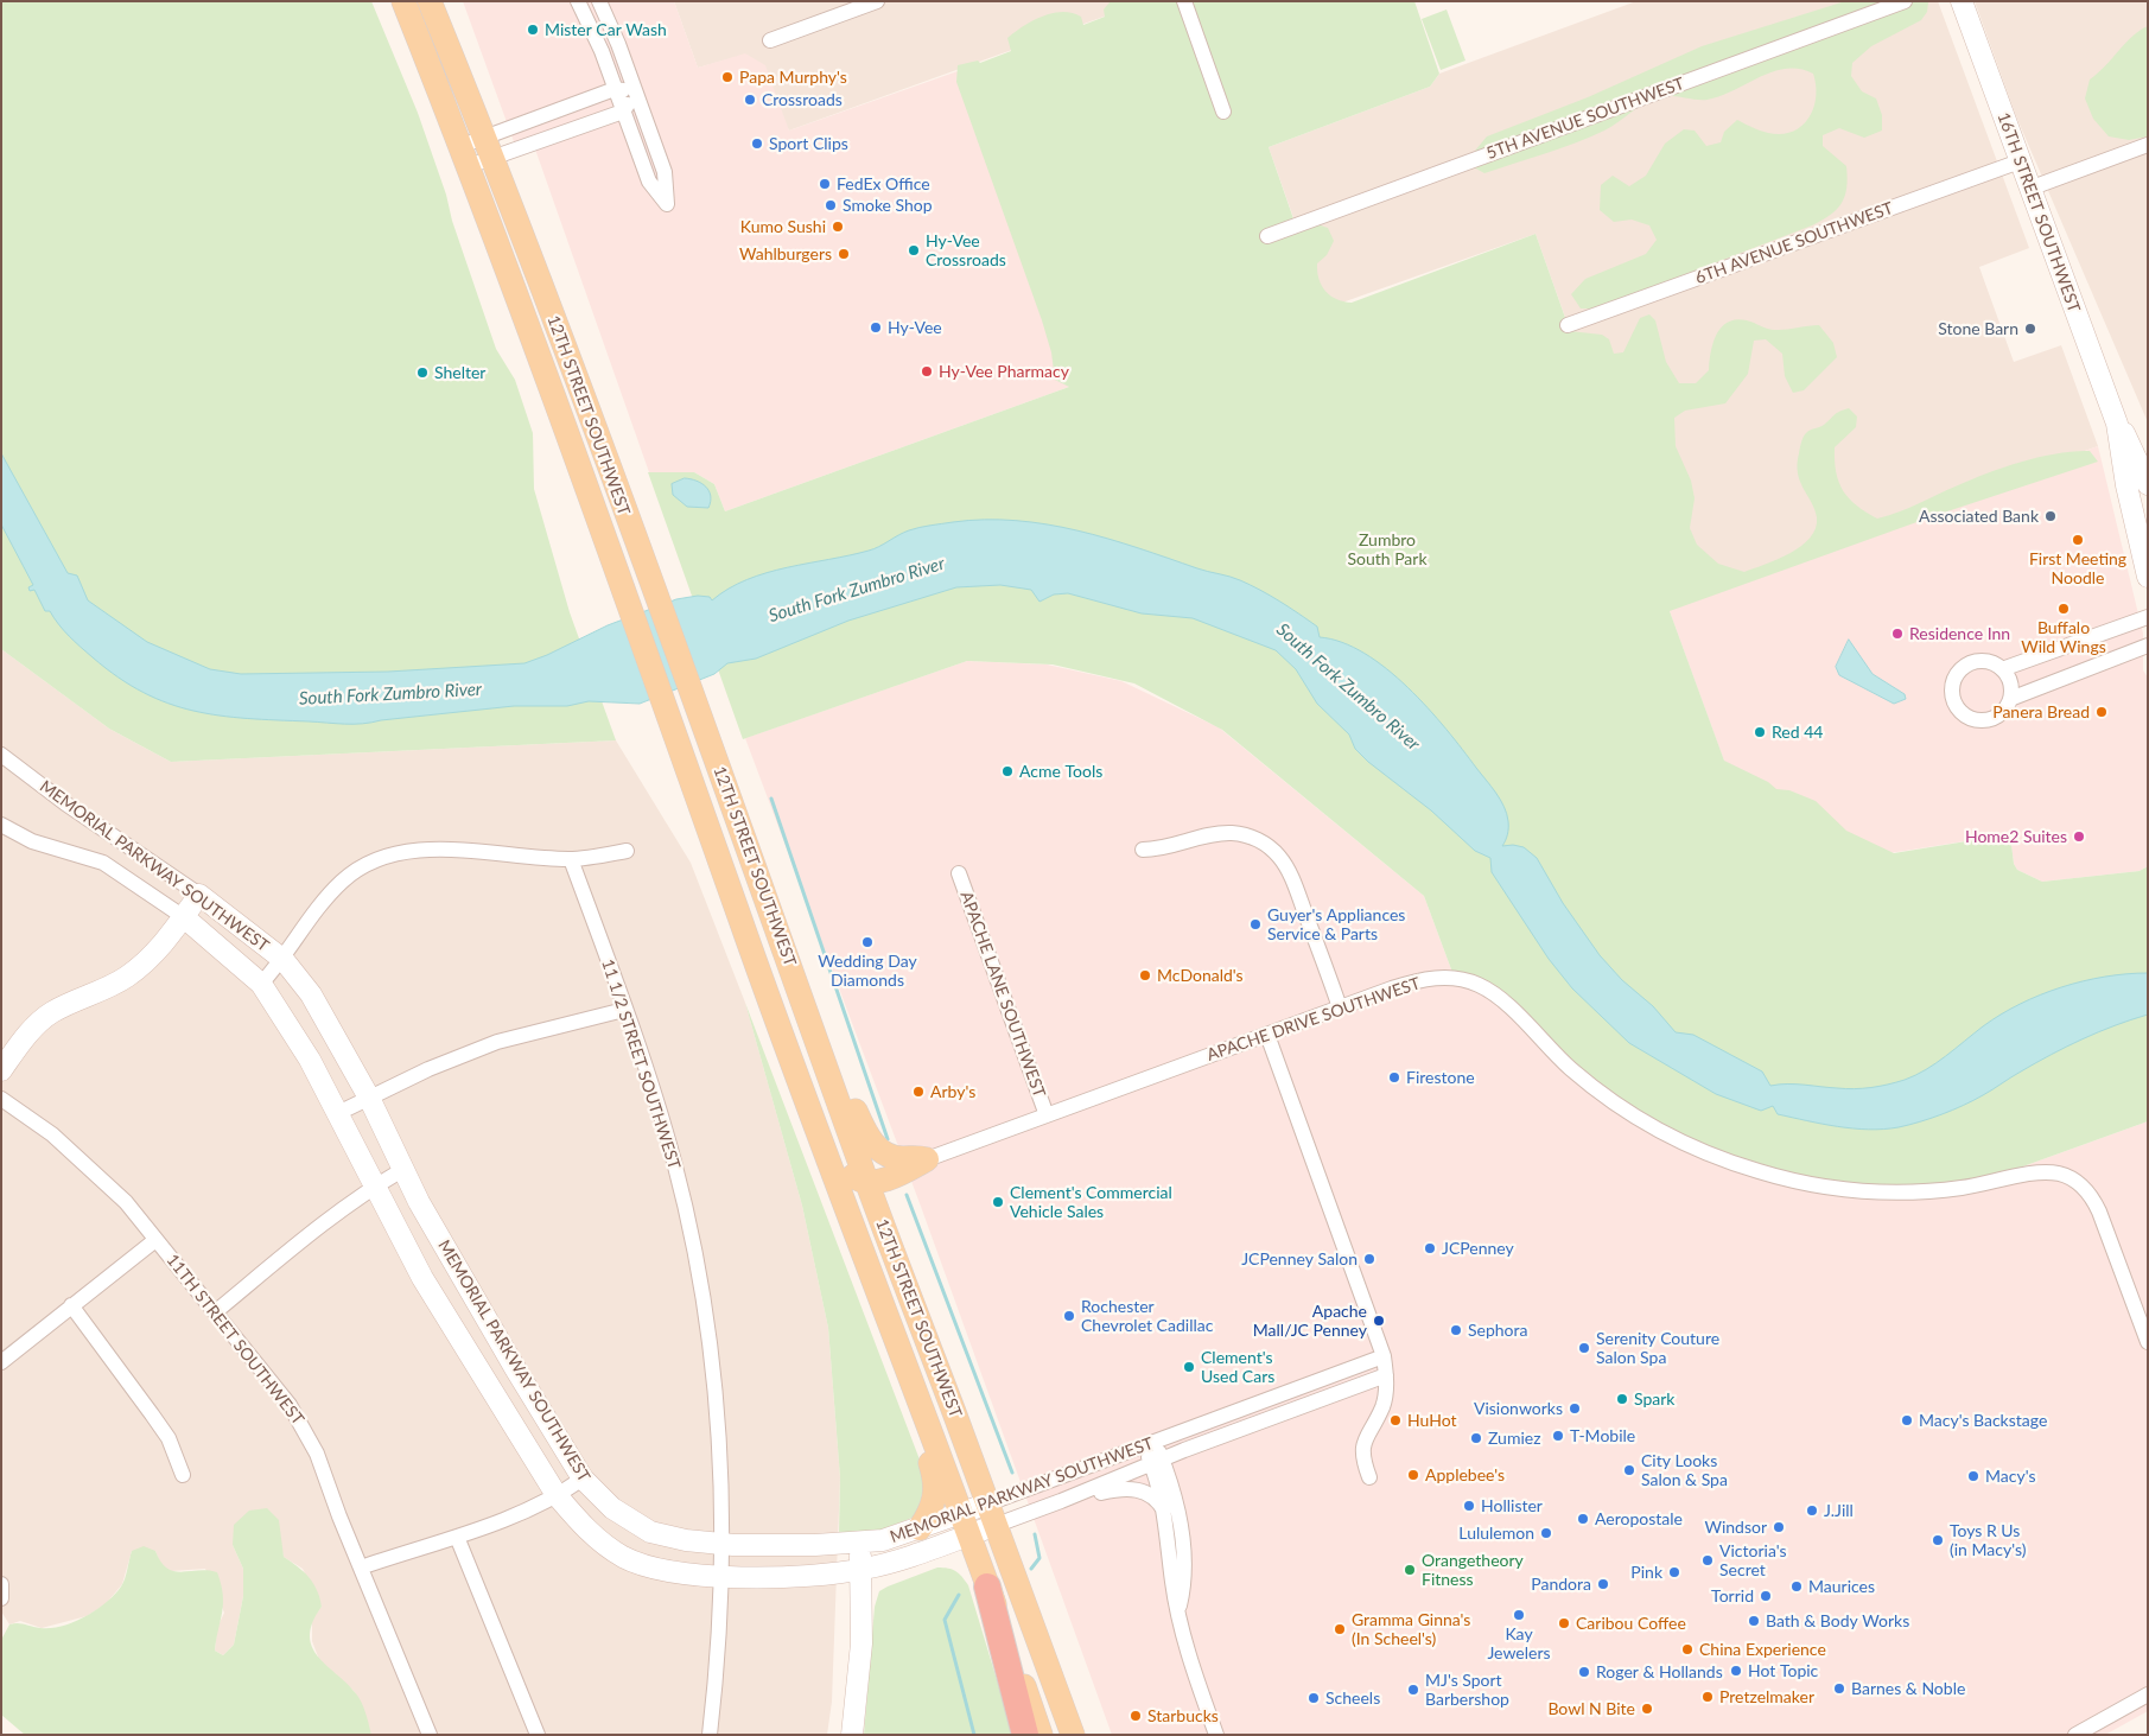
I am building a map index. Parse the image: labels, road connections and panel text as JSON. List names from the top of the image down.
{
  "streets": {
    "main road": ["12TH STREET SOUTHWEST"],
    "street": [
      "5TH AVENUE SOUTHWEST",
      "16TH STREET SOUTHWEST",
      "6TH AVENUE SOUTHWEST",
      "MEMORIAL PARKWAY SOUTHWEST",
      "APACHE LANE SOUTHWEST",
      "APACHE DRIVE SOUTHWEST",
      "11 1/2 STREET SOUTHWEST",
      "11TH STREET SOUTHWEST"
    ]
  },
  "crossings": [
    ["16TH STREET SOUTHWEST", "6TH AVENUE SOUTHWEST"],
    ["12TH STREET SOUTHWEST", "MEMORIAL PARKWAY SOUTHWEST"],
    ["MEMORIAL PARKWAY SOUTHWEST", "11 1/2 STREET SOUTHWEST"],
    ["APACHE LANE SOUTHWEST", "APACHE DRIVE SOUTHWEST"]
  ],
  "water": ["South Fork Zumbro River"],
  "parks": ["Zumbro South Park"],
  "places": [
    "Mister Car Wash",
    "Papa Murphy's",
    "Crossroads",
    "Sport Clips",
    "FedEx Office",
    "Smoke Shop",
    "Kumo Sushi",
    "Hy-Vee Crossroads",
    "Wahlburgers",
    "Hy-Vee",
    "Stone Barn",
    "Hy-Vee Pharmacy",
    "Shelter",
    "Associated Bank",
    "First Meeting Noodle",
    "Buffalo Wild Wings",
    "Residence Inn",
    "Panera Bread",
    "Red 44",
    "Acme Tools",
    "Home2 Suites",
    "Guyer's Appliances Service & Parts",
    "Wedding Day Diamonds",
    "McDonald's",
    "Firestone",
    "Arby's",
    "Clement's Commercial Vehicle Sales",
    "JCPenney",
    "JCPenney Salon",
    "Rochester Chevrolet Cadillac",
    "Apache Mall/JC Penney",
    "Sephora",
    "Serenity Couture Salon Spa",
    "Clement's Used Cars",
    "Spark",
    "Visionworks",
    "HuHot",
    "Macy's Backstage",
    "T-Mobile",
    "Zumiez",
    "City Looks Salon & Spa",
    "Applebee's",
    "Macy's",
    "Hollister",
    "J.Jill",
    "Aeropostale",
    "Windsor",
    "Lululemon",
    "Toys R Us (in Macy's)",
    "Victoria's Secret",
    "Orangetheory Fitness",
    "Pink",
    "Pandora",
    "Maurices",
    "Torrid",
    "Kay Jewelers",
    "Bath & Body Works",
    "Caribou Coffee",
    "Gramma Ginna's (In Scheel's)",
    "China Experience",
    "Hot Topic",
    "Roger & Hollands",
    "Barnes & Noble",
    "MJ's Sport Barbershop",
    "Pretzelmaker",
    "Scheels",
    "Bowl N Bite",
    "Starbucks"
  ]
}
